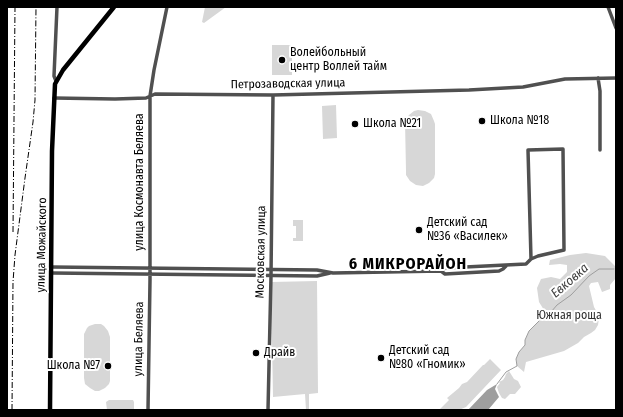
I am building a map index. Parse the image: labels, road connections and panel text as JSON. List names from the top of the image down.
{
  "streets": {
    "main road": ["улица Можайского"],
    "street": [
      "Петрозаводская улица",
      "улица Космонавта Беляева",
      "Московская улица",
      "улица Беляева"
    ]
  },
  "crossings": [
    ["Петрозаводская улица", "улица Космонавта Беляева"],
    ["Петрозаводская улица", "улица Можайского"],
    ["Петрозаводская улица", "Московская улица"],
    ["улица Космонавта Беляева", "улица Беляева"]
  ],
  "districts": ["6 МИКРОРАЙОН"],
  "water": ["Евковка"],
  "parks": ["Южная роща"],
  "places": [
    "Волейбольный центр Воллей тайм",
    "Школа №18",
    "Школа №21",
    "Детский сад №36 «Василек»",
    "Драйв",
    "Детский сад №80 «Гномик»",
    "Школа №7"
  ]
}
